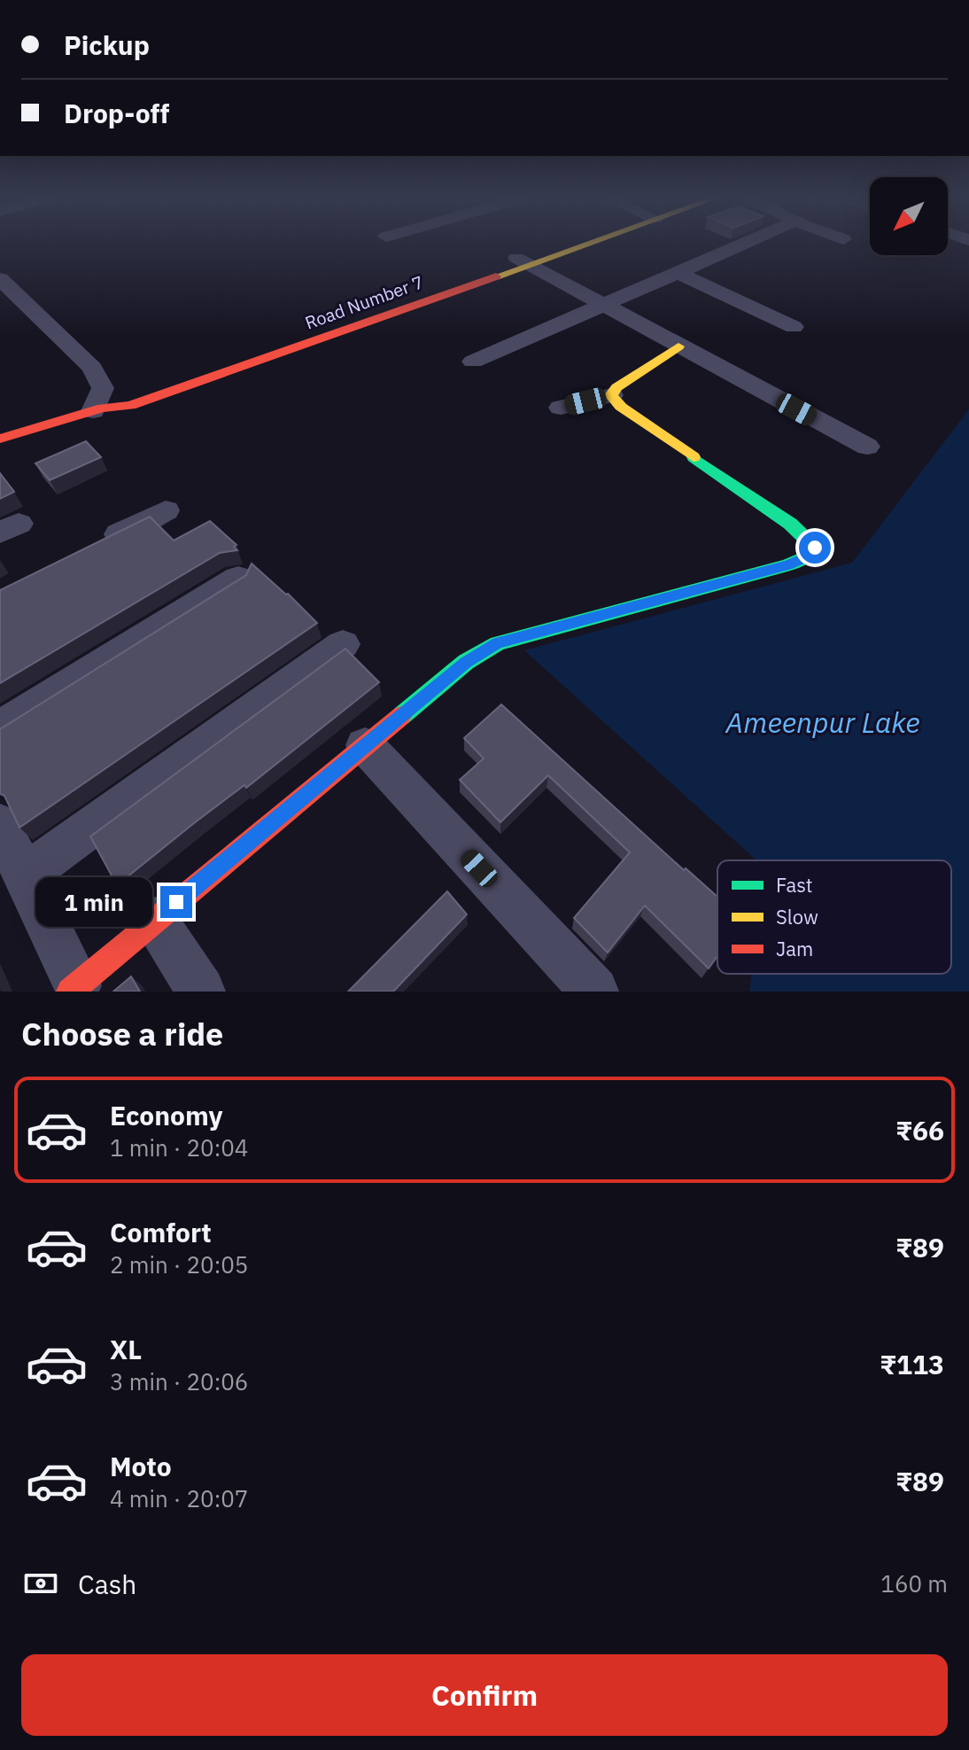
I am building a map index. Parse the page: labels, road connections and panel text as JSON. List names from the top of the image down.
{
  "streets": {
    "street": ["Road Number 7"]
  },
  "water": ["Ameenpur Lake"],
  "legend": ["Fast", "Slow", "Jam"],
  "north": "bottom left",
  "page": {
    "banner": ["Pickup", "Drop-off"],
    "bubble": "1 min",
    "heading": "Choose a ride",
    "list": [
      {
        "name": "Economy",
        "note": "1 min · 20:04",
        "value": "₹66"
      },
      {
        "name": "Comfort",
        "note": "2 min · 20:05",
        "value": "₹89"
      },
      {
        "name": "XL",
        "note": "3 min · 20:06",
        "value": "₹113"
      },
      {
        "name": "Moto",
        "note": "4 min · 20:07",
        "value": "₹89"
      }
    ],
    "pay": ["Cash", "160 m"],
    "buttons": "Confirm"
  }
}
